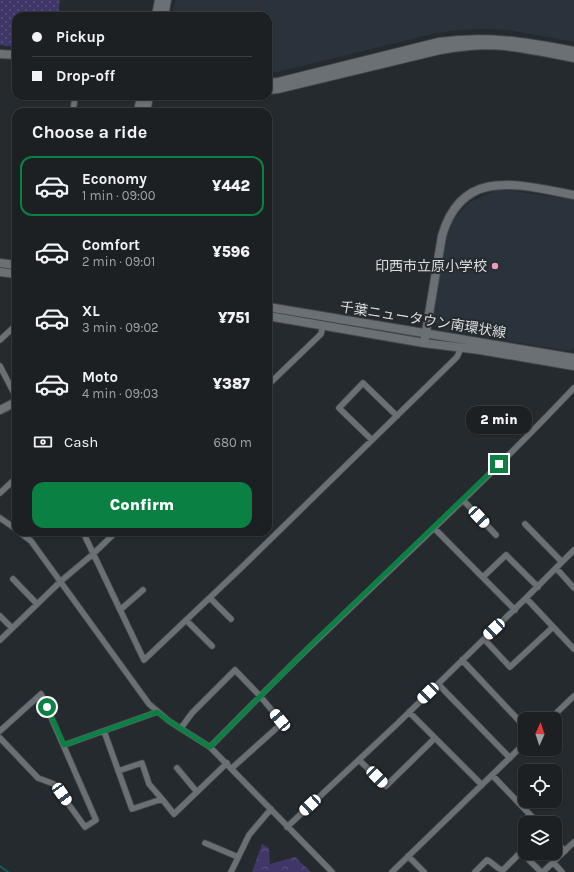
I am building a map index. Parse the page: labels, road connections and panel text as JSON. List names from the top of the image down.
{
  "streets": {
    "street": ["千葉ニュータウン南環状線"]
  },
  "places": ["印西市立原小学校"],
  "north": "top",
  "page": {
    "banner": ["Pickup", "Drop-off"],
    "heading": "Choose a ride",
    "list": [
      {
        "name": "Economy",
        "note": "1 min · 09:00",
        "value": "¥442"
      },
      {
        "name": "Comfort",
        "note": "2 min · 09:01",
        "value": "¥596"
      },
      {
        "name": "XL",
        "note": "3 min · 09:02",
        "value": "¥751"
      },
      {
        "name": "Moto",
        "note": "4 min · 09:03",
        "value": "¥387"
      }
    ],
    "bubble": "2 min",
    "pay": ["Cash", "680 m"],
    "buttons": "Confirm"
  }
}
